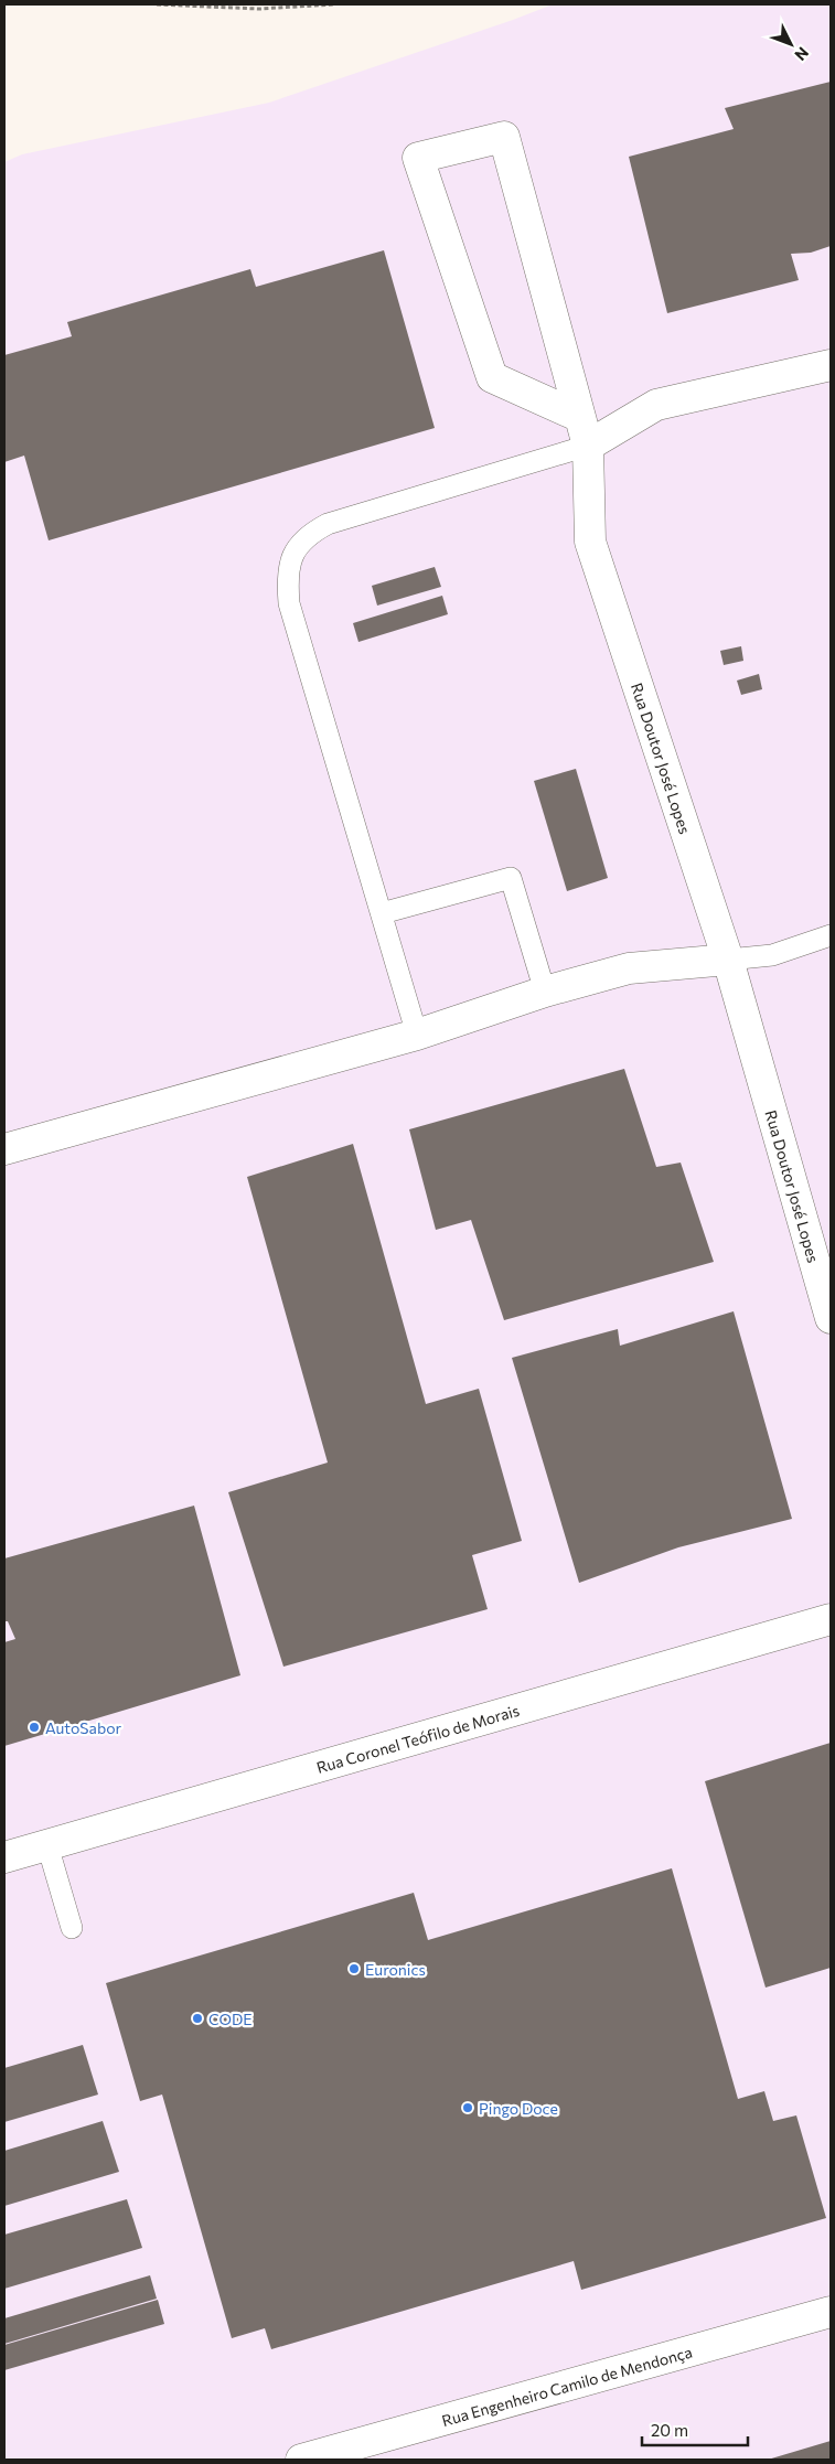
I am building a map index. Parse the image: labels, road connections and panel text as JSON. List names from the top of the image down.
{
  "streets": {
    "street": ["Rua Doutor José Lopes", "Rua Coronel Teófilo de Morais", "Rua Engenheiro Camilo de Mendonça"]
  },
  "places": [
    "AutoSabor",
    "Euronics",
    "CODE",
    "Pingo Doce"
  ],
  "scale_bar": "20 m",
  "north": "bottom right"
}
